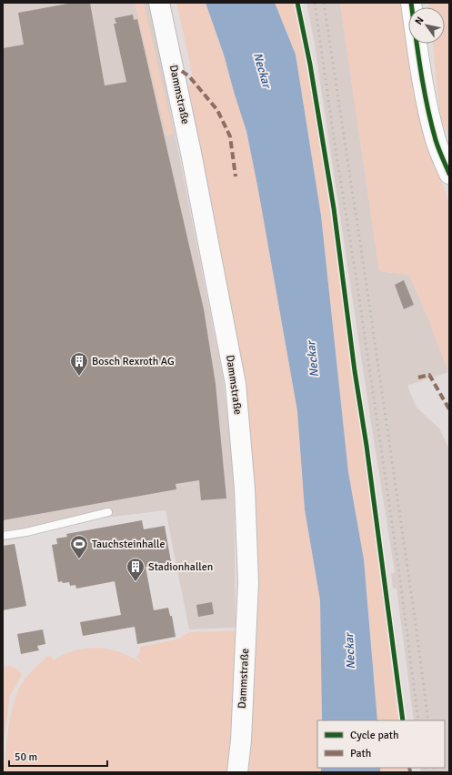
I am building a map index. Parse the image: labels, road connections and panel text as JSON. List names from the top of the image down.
{
  "streets": {
    "main road": ["Dammstraße"]
  },
  "water": ["Neckar"],
  "places": {
    "building": ["Bosch Rexroth AG", "Stadionhallen"],
    "sports": ["Tauchsteinhalle"]
  },
  "legend": ["Cycle path", "Path"],
  "scale_bar": "50 m",
  "north": "top left"
}
